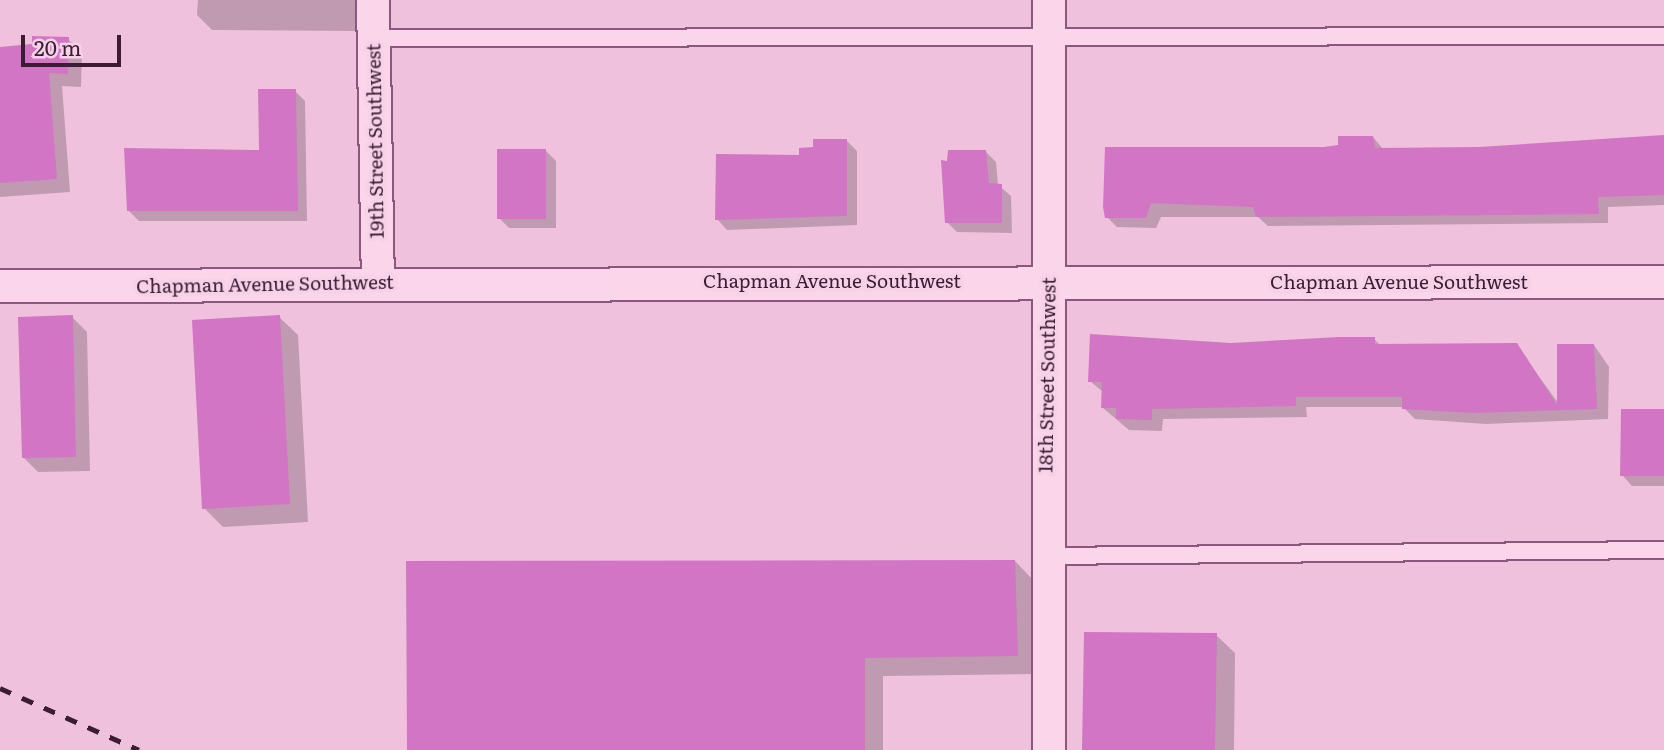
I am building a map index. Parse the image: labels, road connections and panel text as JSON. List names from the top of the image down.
{
  "streets": {
    "street": ["19th Street Southwest", "Chapman Avenue Southwest", "18th Street Southwest"]
  },
  "crossings": [
    ["19th Street Southwest", "Chapman Avenue Southwest"],
    ["Chapman Avenue Southwest", "18th Street Southwest"]
  ],
  "scale_bar": "20 m"
}
